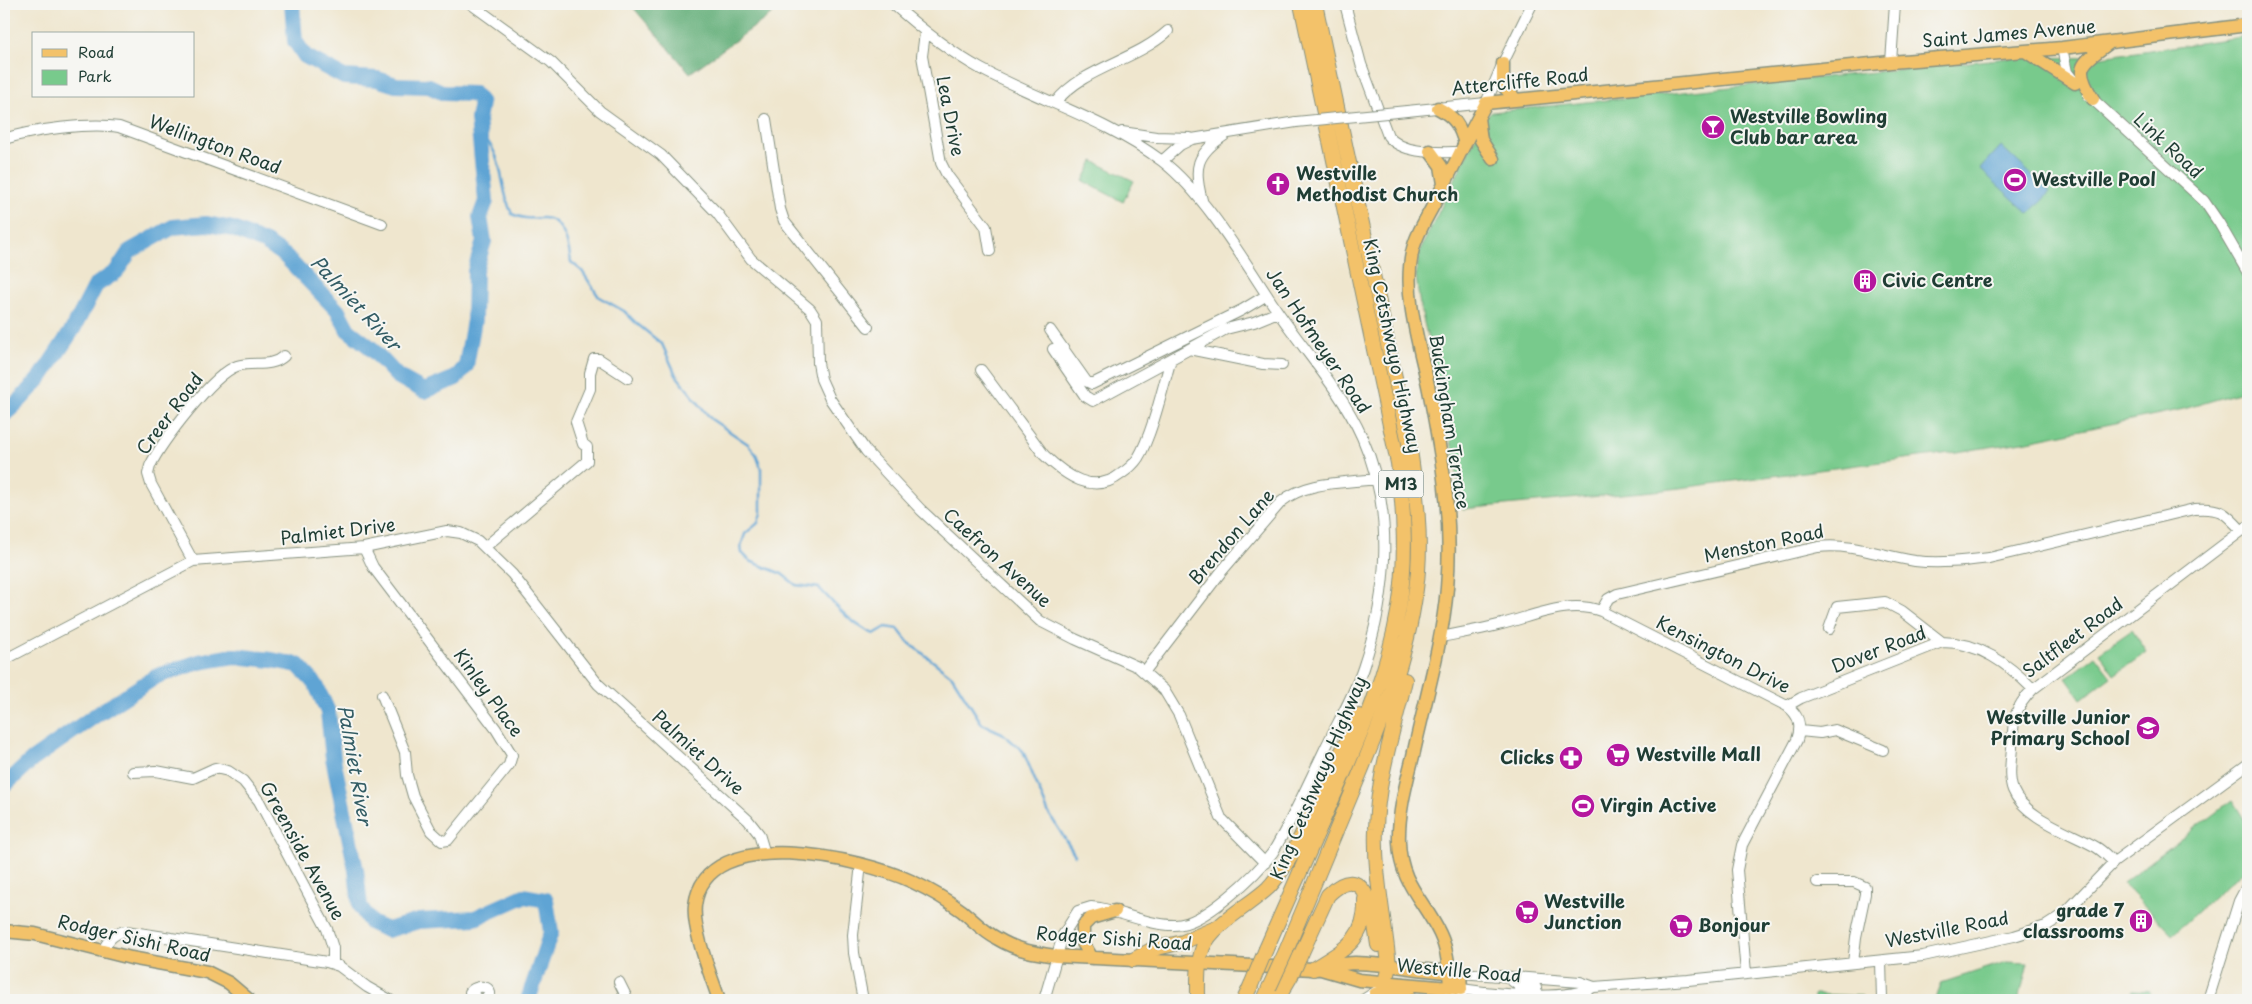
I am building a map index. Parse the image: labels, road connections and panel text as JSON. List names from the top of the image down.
{
  "streets": {
    "highway": ["King Cetshwayo Highway", "M13"],
    "main road": [
      "Saint James Avenue",
      "Attercliffe Road",
      "Buckingham Terrace",
      "Westville Road",
      "Rodger Sishi Road"
    ],
    "street": [
      "Lea Drive",
      "Wellington Road",
      "Link Road",
      "Jan Hofmeyer Road",
      "Creer Road",
      "Palmiet Drive",
      "Brendon Lane",
      "Menston Road",
      "Caefron Avenue",
      "Saltfleet Road",
      "Dover Road",
      "Kensington Drive",
      "Kinley Place",
      "Greenside Avenue"
    ]
  },
  "crossings": [
    ["Saint James Avenue", "Attercliffe Road"],
    ["Saint James Avenue", "Link Road"],
    ["Attercliffe Road", "Jan Hofmeyer Road"],
    ["Attercliffe Road", "Buckingham Terrace"],
    ["Lea Drive", "Jan Hofmeyer Road"],
    ["Jan Hofmeyer Road", "Brendon Lane"],
    ["Jan Hofmeyer Road", "Caefron Avenue"],
    ["Jan Hofmeyer Road", "Rodger Sishi Road"],
    ["Creer Road", "Palmiet Drive"],
    ["Buckingham Terrace", "Westville Road"],
    ["Palmiet Drive", "Kinley Place"],
    ["Palmiet Drive", "Rodger Sishi Road"],
    ["Brendon Lane", "Caefron Avenue"],
    ["Menston Road", "Saltfleet Road"],
    ["Menston Road", "Kensington Drive"],
    ["Saltfleet Road", "Dover Road"],
    ["Saltfleet Road", "Westville Road"],
    ["Dover Road", "Kensington Drive"],
    ["Westville Road", "Rodger Sishi Road"]
  ],
  "water": ["Palmiet River"],
  "places": {
    "bar": ["Westville Bowling Club bar area"],
    "sports": ["Westville Pool", "Virgin Active"],
    "church": ["Westville Methodist Church"],
    "building": ["Civic Centre", "grade 7 classrooms"],
    "school or university": ["Westville Junior Primary School"],
    "supermarket": ["Westville Mall", "Westville Junction", "Bonjour"],
    "pharmacy": ["Clicks"]
  },
  "legend": ["Road", "Park"]
}
